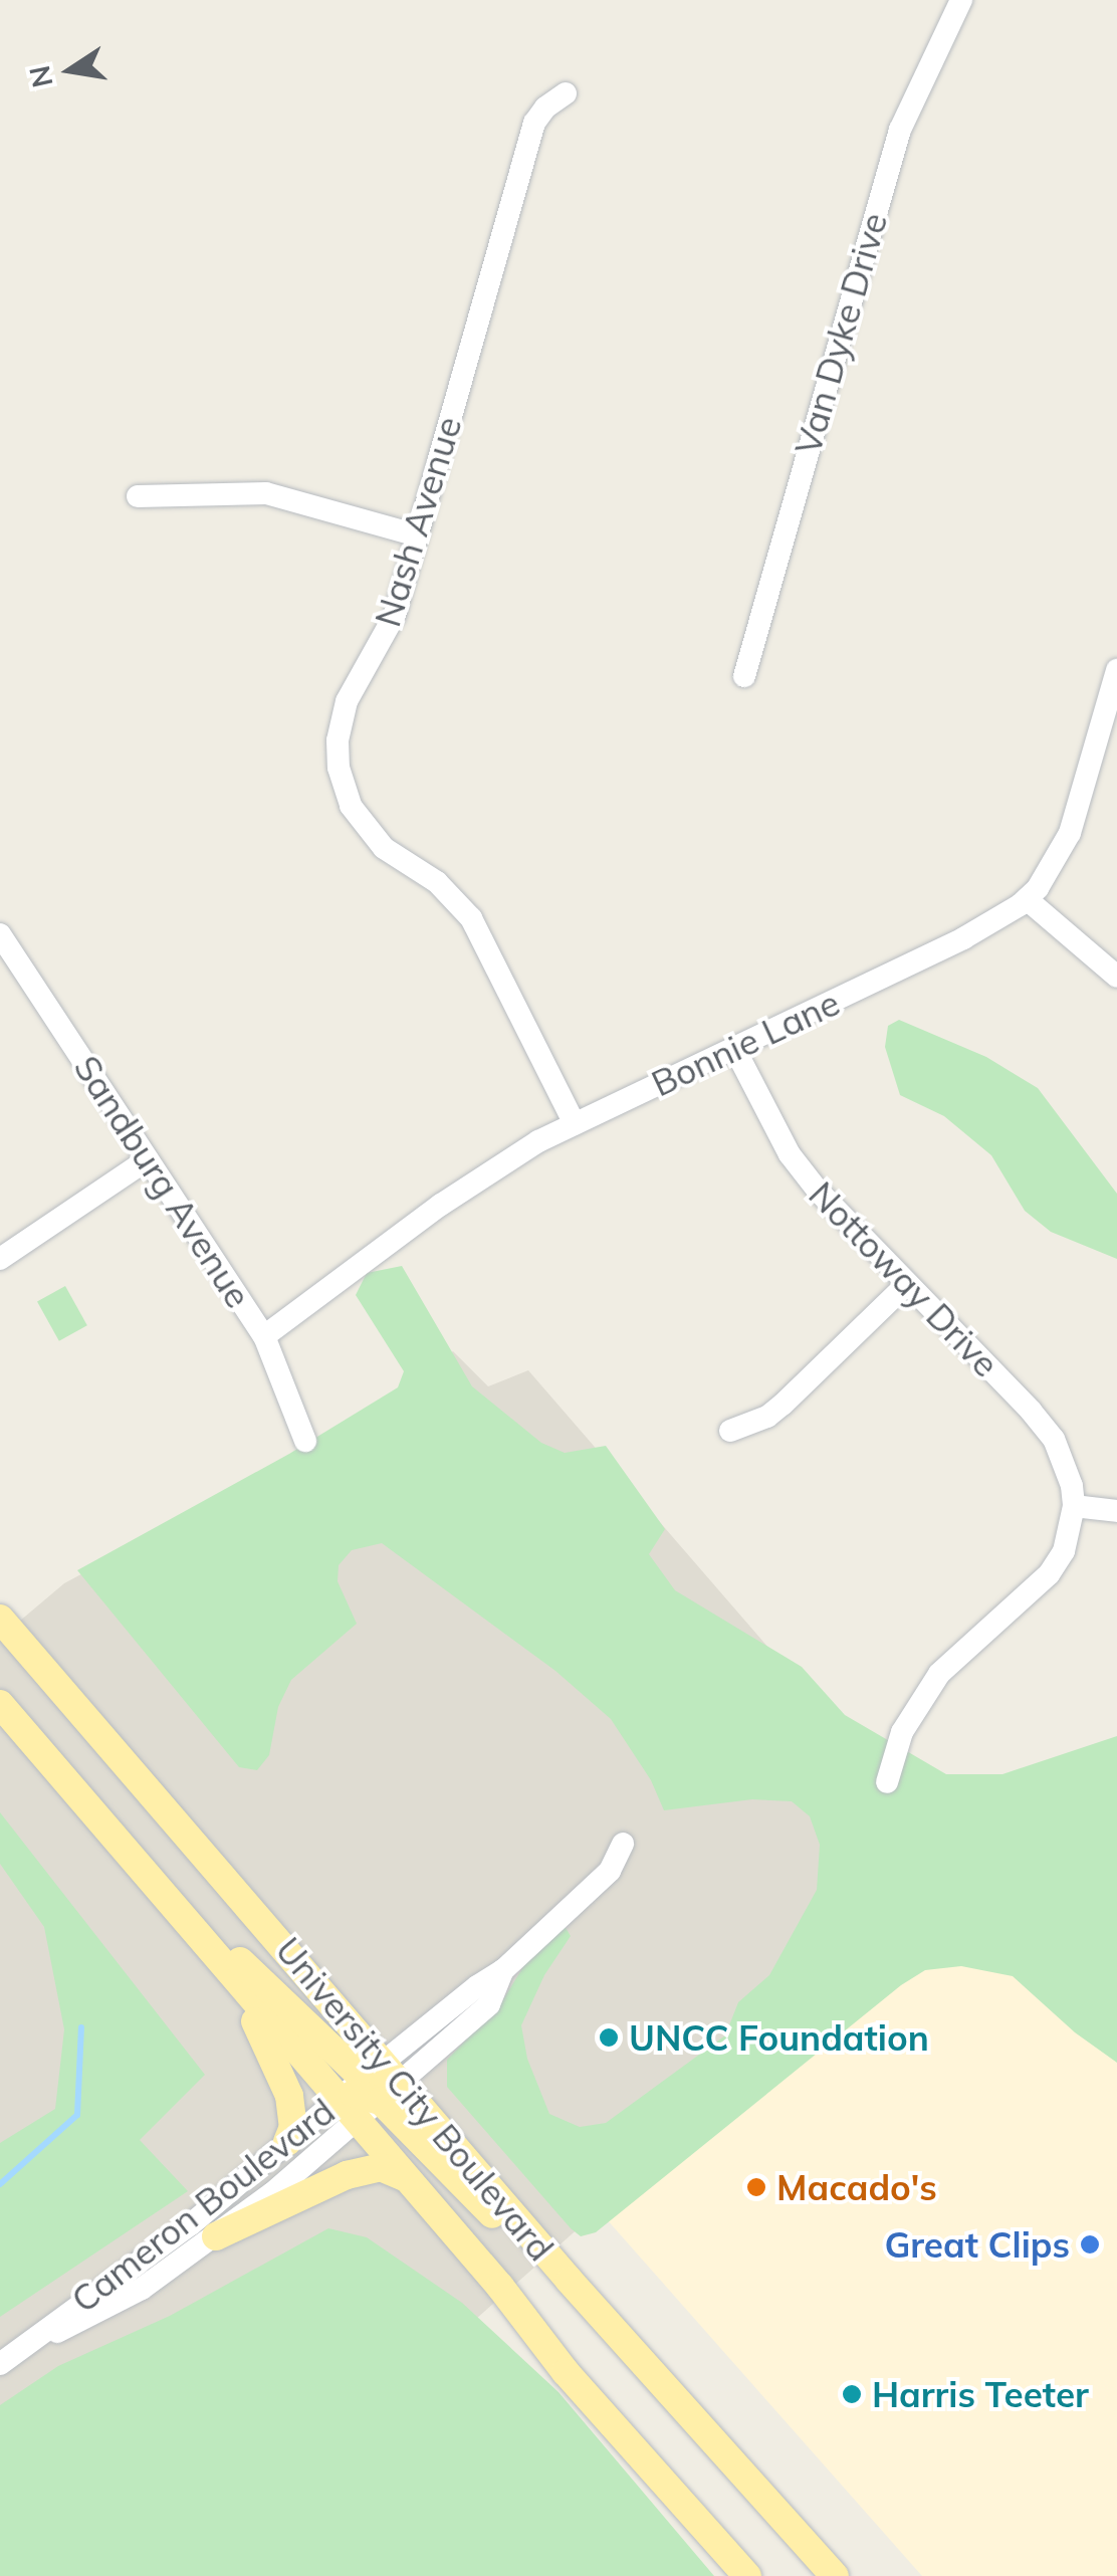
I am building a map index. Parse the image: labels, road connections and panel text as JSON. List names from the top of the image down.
{
  "streets": {
    "main road": ["University City Boulevard"],
    "street": [
      "Van Dyke Drive",
      "Nash Avenue",
      "Bonnie Lane",
      "Sandburg Avenue",
      "Nottoway Drive",
      "Cameron Boulevard"
    ]
  },
  "crossings": [
    ["Nash Avenue", "Bonnie Lane"],
    ["Bonnie Lane", "Sandburg Avenue"],
    ["Bonnie Lane", "Nottoway Drive"],
    ["University City Boulevard", "Cameron Boulevard"]
  ],
  "places": [
    "UNCC Foundation",
    "Macado's",
    "Great Clips",
    "Harris Teeter"
  ],
  "north": "left"
}
